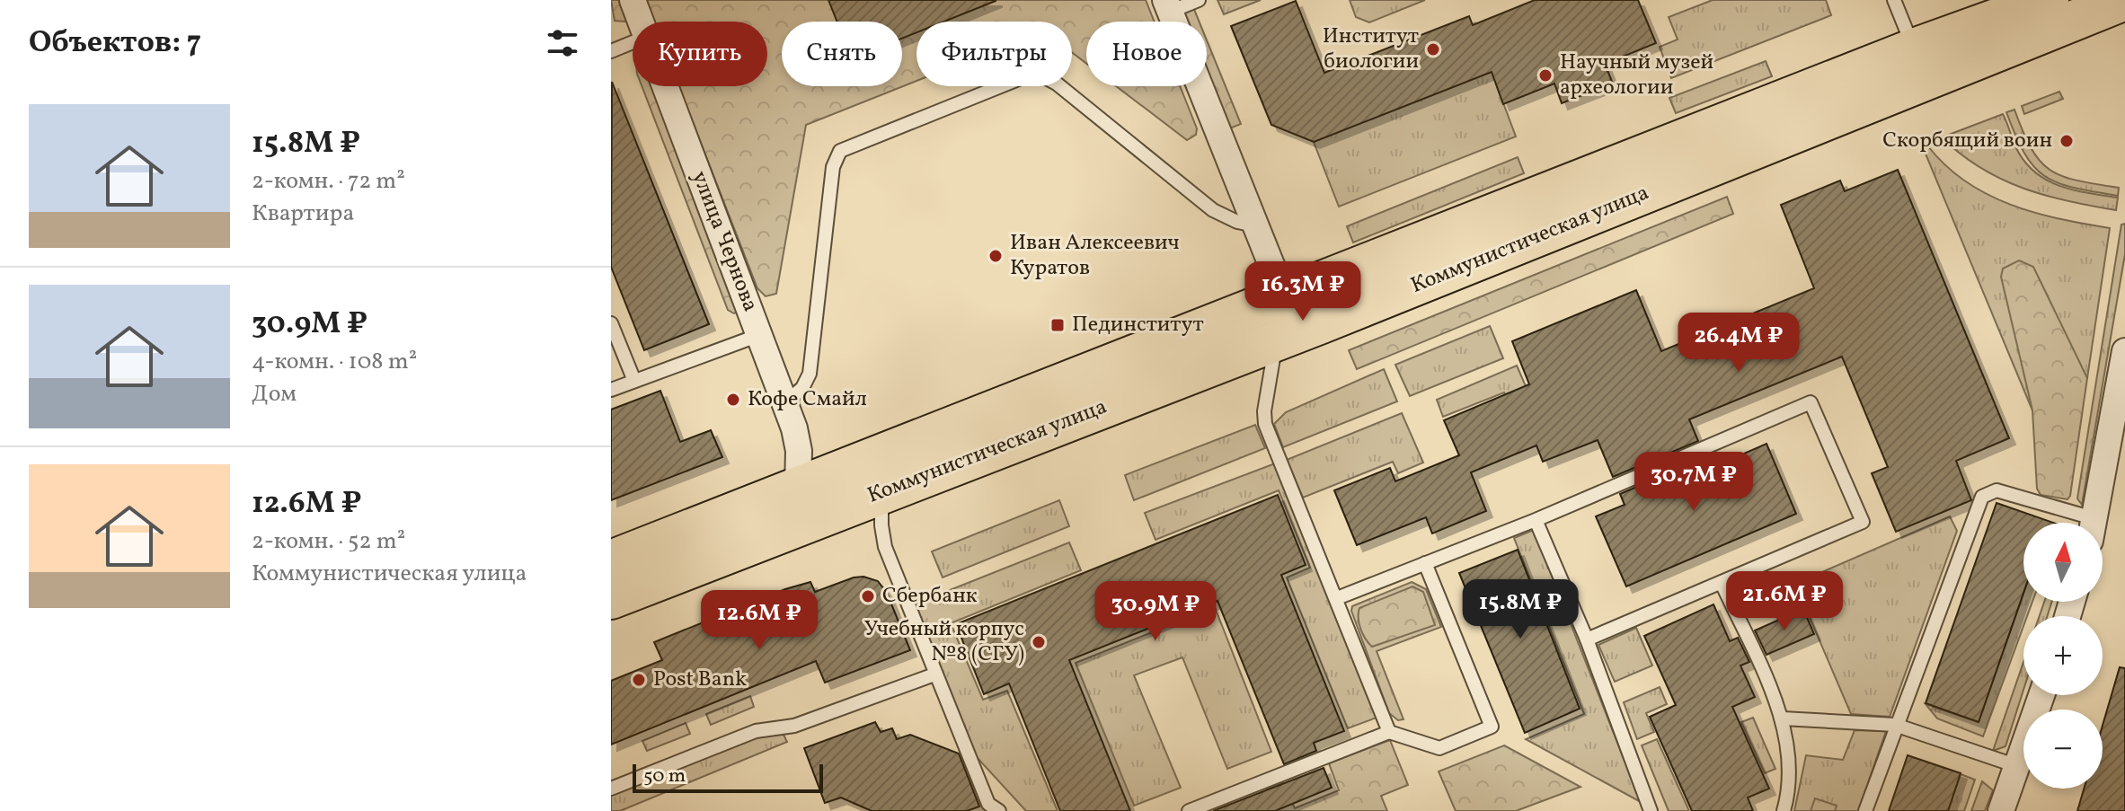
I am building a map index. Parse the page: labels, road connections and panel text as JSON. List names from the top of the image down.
{
  "streets": {
    "main road": ["Коммунистическая улица"],
    "street": ["улица Чернова"]
  },
  "crossings": [
    ["Коммунистическая улица", "улица Чернова"]
  ],
  "places": {
    "other": [
      "Институт биологии",
      "Научный музей археологии",
      "Скорбящий воин",
      "Иван Алексеевич Куратов",
      "Кофе Смайл",
      "Сбербанк",
      "Учебный корпус №8 (СГУ)",
      "Post Bank"
    ],
    "transit": ["Пединститут"]
  },
  "scale_bar": "50 m",
  "north": "top",
  "page": {
    "heading": "Объектов: 7",
    "chip": [
      "Купить",
      "Снять",
      "Фильтры",
      "Новое"
    ],
    "list": [
      {
        "name": "15.8M ₽",
        "note": "2-комн. · 72 m² · Квартира"
      },
      {
        "name": "30.9M ₽",
        "note": "4-комн. · 108 m² · Дом"
      },
      {
        "name": "12.6M ₽",
        "note": "2-комн. · 52 m² · Коммунистическая улица"
      }
    ],
    "price": [
      "16.3M ₽",
      "26.4M ₽",
      "30.7M ₽",
      "21.6M ₽",
      "15.8M ₽",
      "30.9M ₽",
      "12.6M ₽"
    ],
    "map_buttons": ["+", "−"],
    "scale": "50 m"
  }
}
